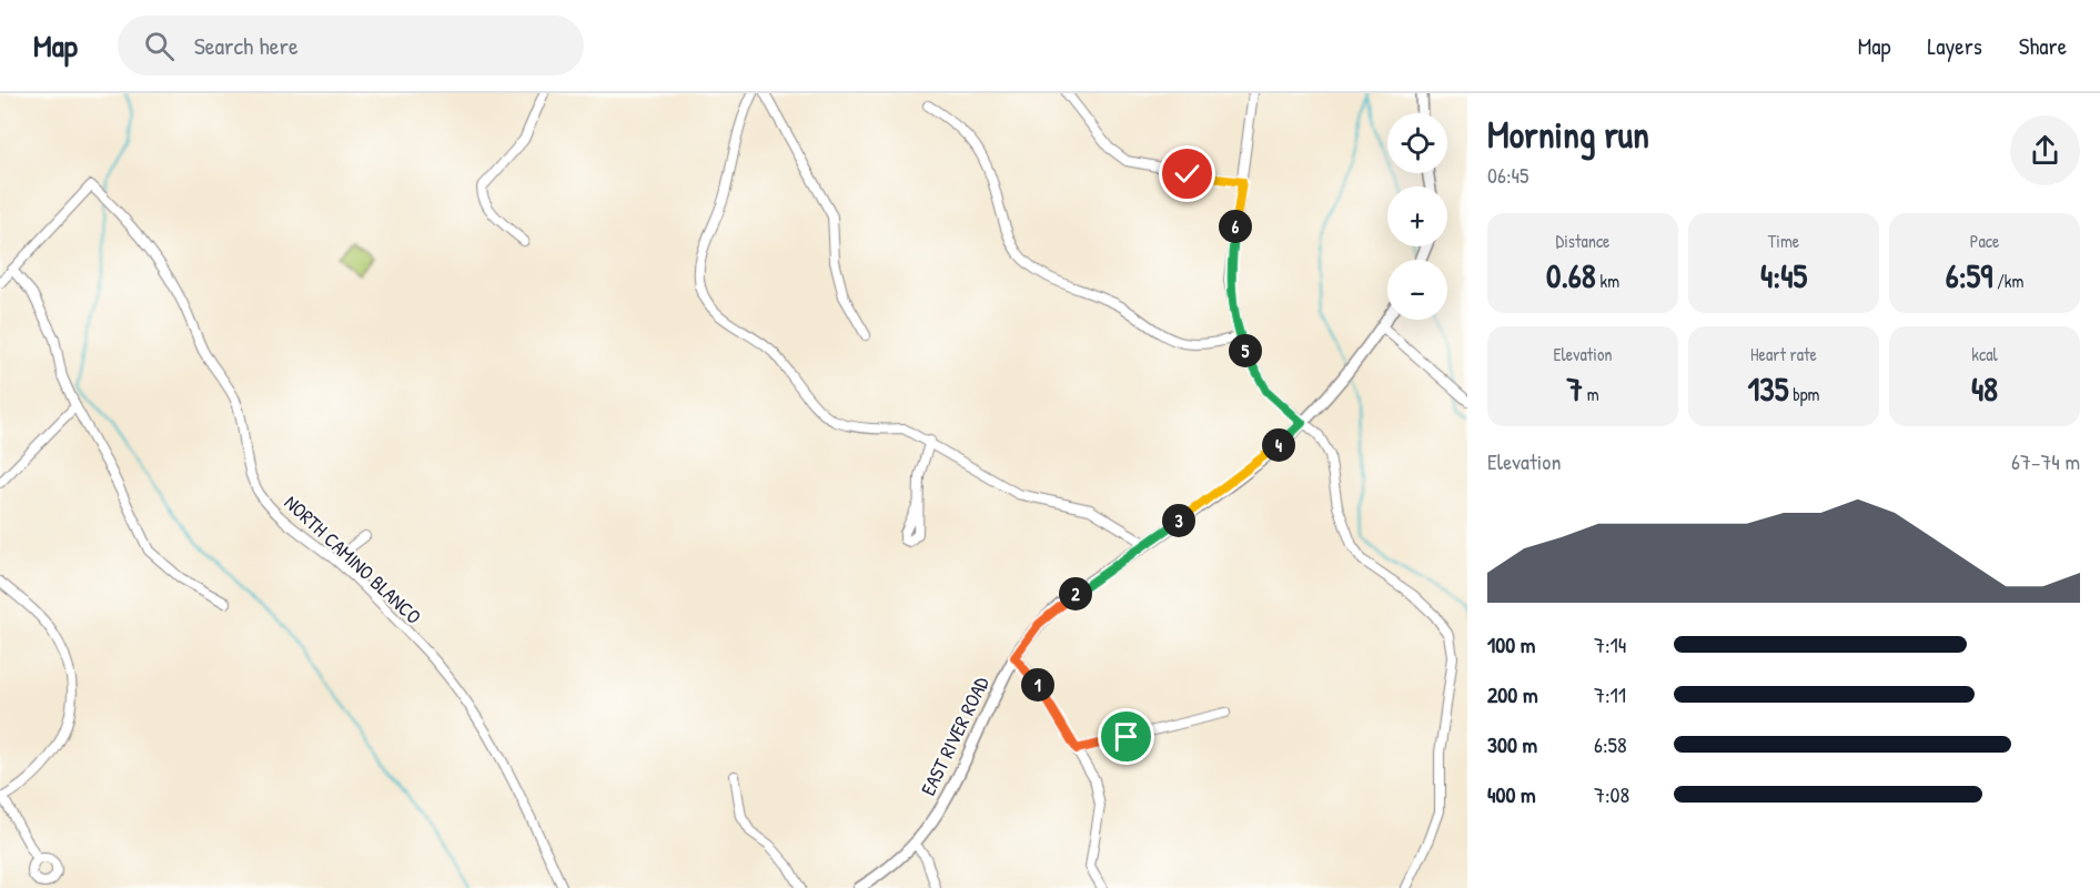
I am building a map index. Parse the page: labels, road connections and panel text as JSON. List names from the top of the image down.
{
  "streets": {
    "street": ["NORTH CAMINO BLANCO", "EAST RIVER ROAD"]
  },
  "page": {
    "header": "Map",
    "search": "Search here",
    "nav": ["Map", "Layers", "Share"],
    "heading": ["Morning run", "06:45"],
    "map_buttons": ["+", "−"],
    "stats": [
      ["Distance", "0.68 km"],
      ["Time", "4:45"],
      ["Pace", "6:59 /km"],
      ["Elevation", "7 m"],
      ["Heart rate", "135 bpm"],
      ["kcal", "48"]
    ],
    "pins": [
      "6",
      "5",
      "4",
      "3",
      "2",
      "1"
    ],
    "chart": ["Elevation", "67–74 m"],
    "list": [
      {
        "name": "100 m",
        "note": "7:14"
      },
      {
        "name": "200 m",
        "note": "7:11"
      },
      {
        "name": "300 m",
        "note": "6:58"
      },
      {
        "name": "400 m",
        "note": "7:08"
      }
    ]
  }
}
